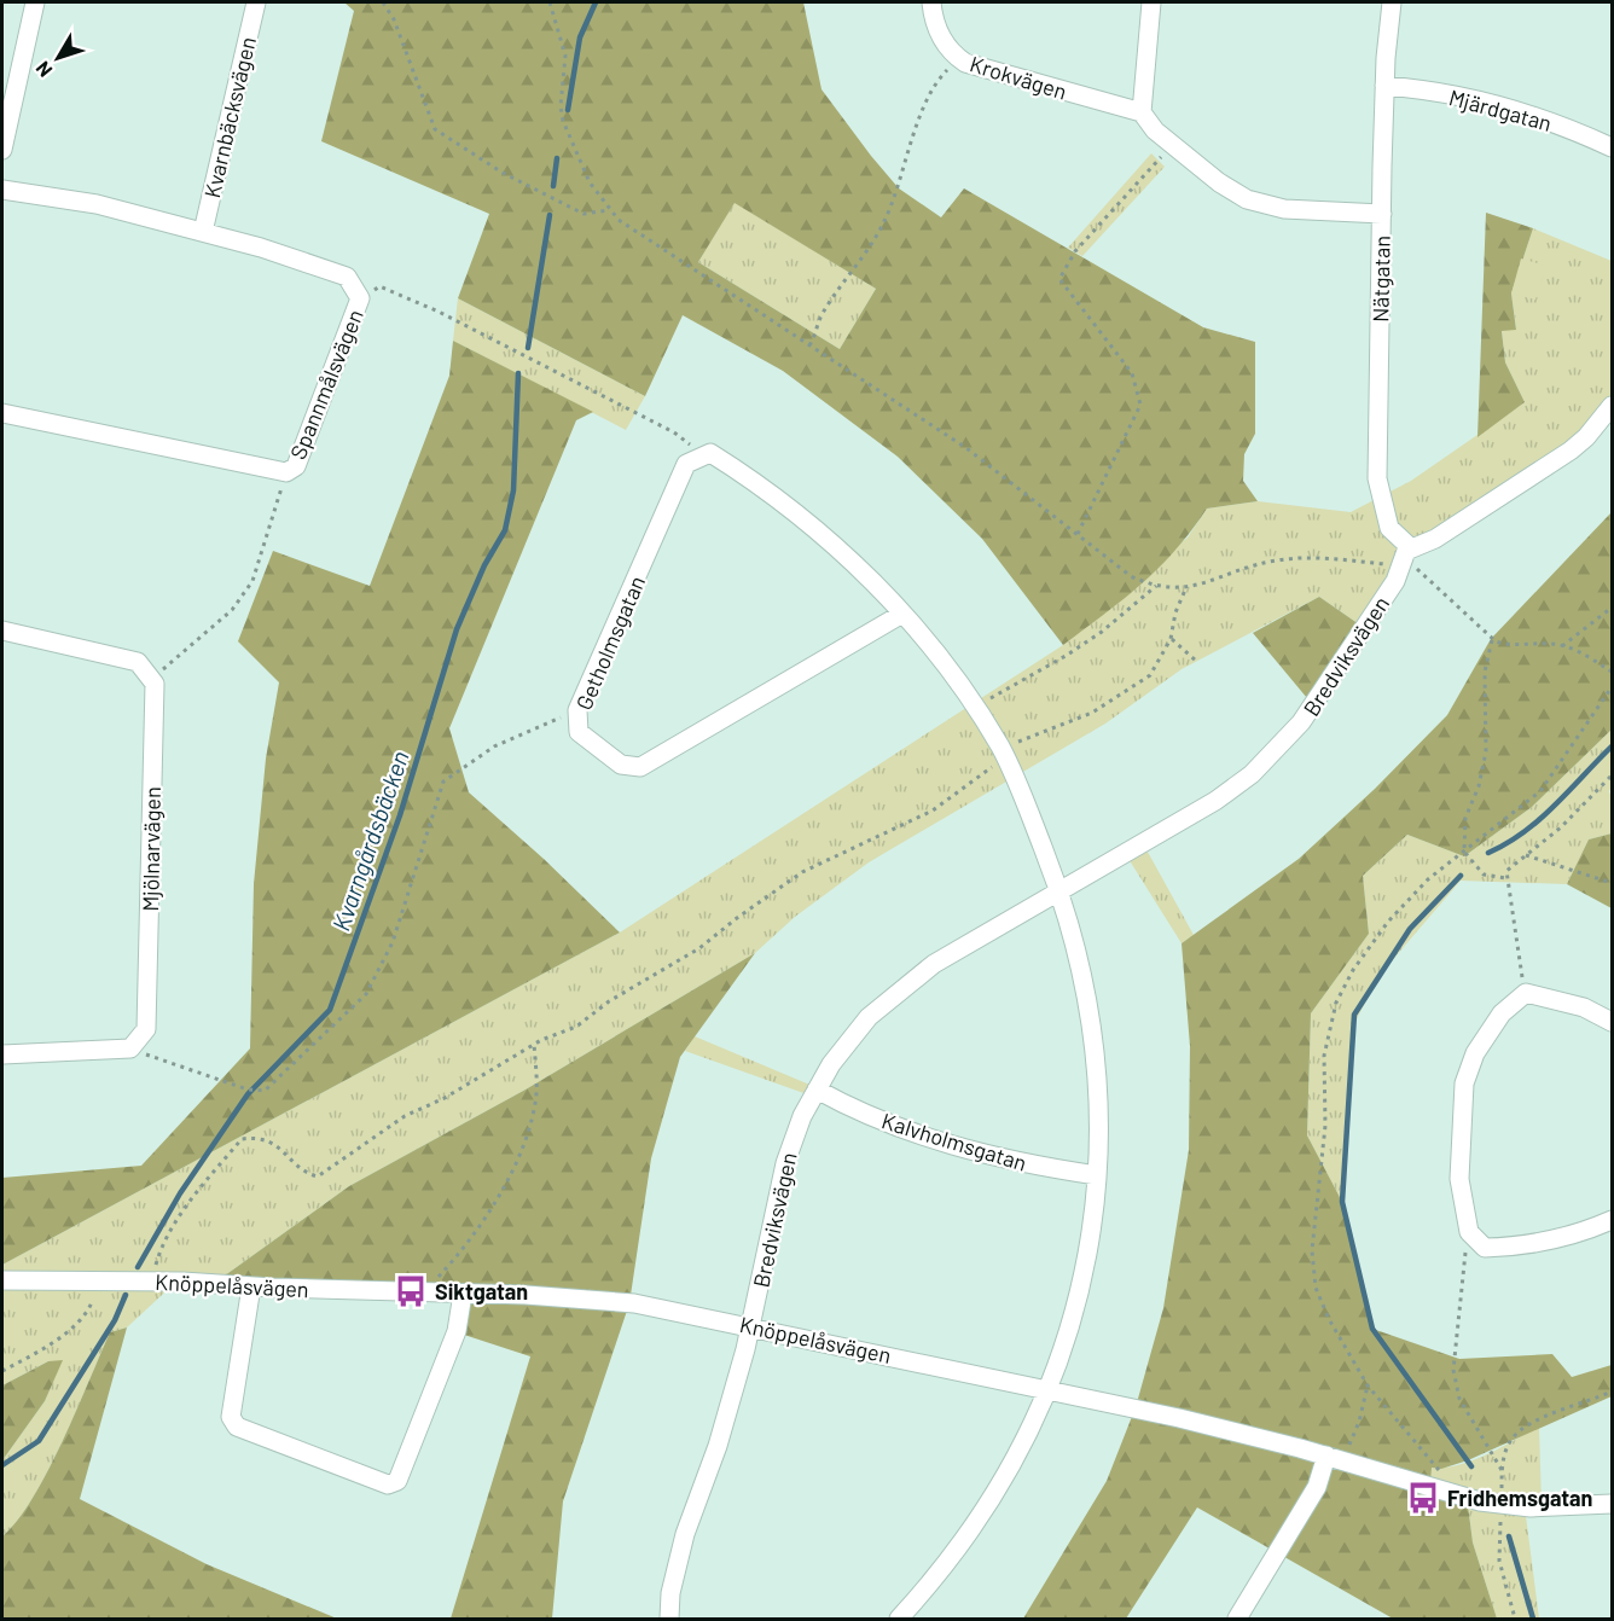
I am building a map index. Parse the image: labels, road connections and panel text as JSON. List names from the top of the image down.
{
  "streets": {
    "street": [
      "Krokvägen",
      "Mjärdgatan",
      "Kvarnbäcksvägen",
      "Nätgatan",
      "Spannmålsvägen",
      "Getholmsgatan",
      "Bredviksvägen",
      "Mjölnarvägen",
      "Kalvholmsgatan",
      "Knöppelåsvägen"
    ]
  },
  "crossings": [
    ["Mjärdgatan", "Nätgatan"],
    ["Kvarnbäcksvägen", "Spannmålsvägen"],
    ["Nätgatan", "Bredviksvägen"],
    ["Bredviksvägen", "Kalvholmsgatan"],
    ["Bredviksvägen", "Knöppelåsvägen"]
  ],
  "water": ["Kvarngårdsbäcken"],
  "places": {
    "bus stop": ["Siktgatan", "Fridhemsgatan"]
  },
  "north": "bottom left"
}
